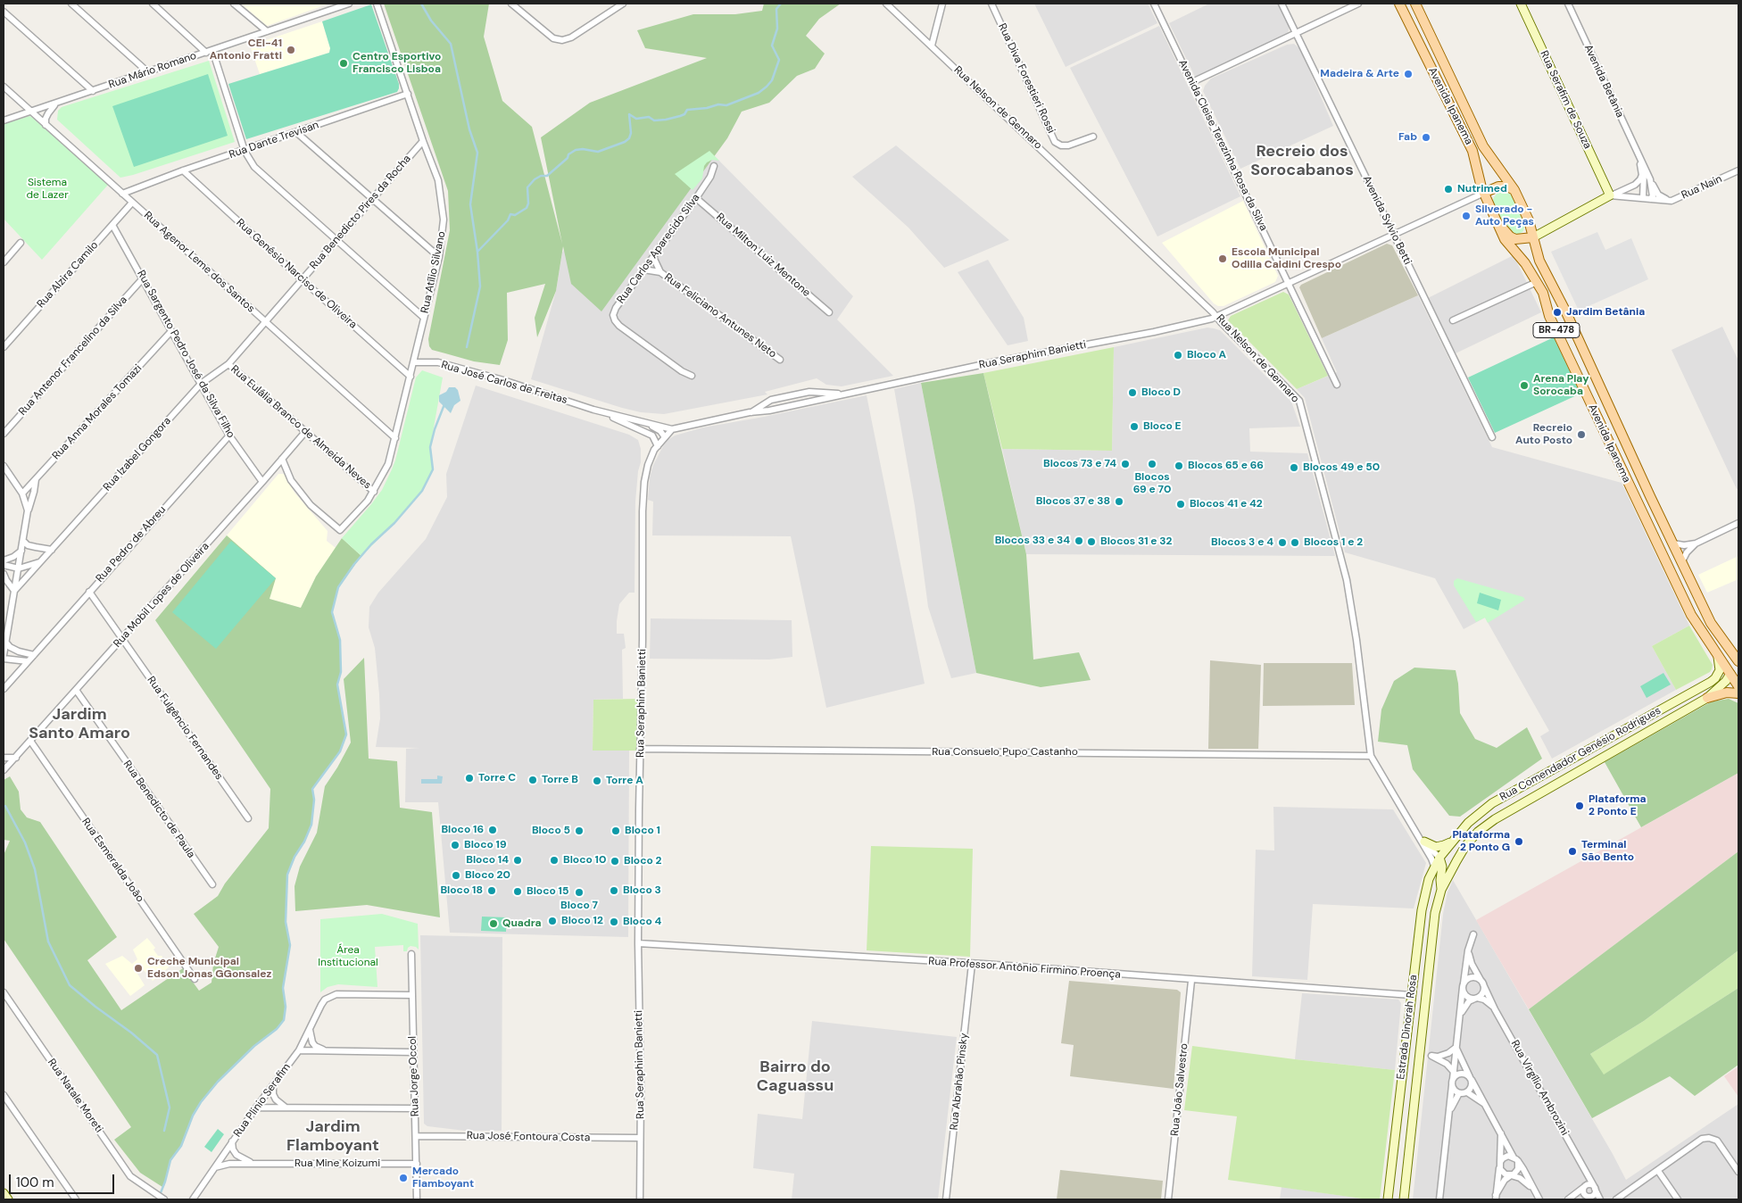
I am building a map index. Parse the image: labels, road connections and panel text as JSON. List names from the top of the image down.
{
  "streets": {
    "main road": [
      "Rua Serafim de Souza",
      "Avenida Ipanema",
      "BR-478",
      "Rua Comendador Genésio Rodrigues",
      "Estrada Dinorah Rosa"
    ],
    "street": [
      "Rua Mário Romano",
      "Rua Diva Forestieri Rossi",
      "Avenida Betânia",
      "Rua Nelson de Gennaro",
      "Rua Dante Trevisan",
      "Avenida Cleise Terezinha Rosa da Silva",
      "Rua Nain",
      "Rua Benedicto Pires da Rocha",
      "Avenida Sylvio Betti",
      "Rua Carlos Aparecido Silva",
      "Rua Milton Luiz Mentone",
      "Rua Agenor Leme dos Santos",
      "Rua Atílio Silvano",
      "Rua Genésio Narciso de Oliveira",
      "Rua Alzira Camilo",
      "Rua Feliciano Antunes Neto",
      "Rua Sargento Pedro José da Silva Filho",
      "Rua Seraphim Banietti",
      "Rua Antenor Francelino da Silva",
      "Rua José Carlos de Freitas",
      "Rua Anna Morales Tomazi",
      "Rua Eulália Branco de Almeida Neves",
      "Rua Izabel Gongora",
      "Rua Pedro de Abreu",
      "Rua Mobil Lopes de Oliveira",
      "Rua Fulgêncio Fernandes",
      "Rua Consuelo Pupo Castanho",
      "Rua Benedicto de Paula",
      "Rua Esmeralda João",
      "Rua Professor Antônio Firmino Proença",
      "Rua Jorge Occol",
      "Rua Abrahão Pinsky",
      "Rua Virgílio Ambrozini",
      "Rua João Salvestro",
      "Rua Natale Moreti",
      "Rua Plinio Serafim",
      "Rua José Fontoura Costa",
      "Rua Mine Koizumi"
    ]
  },
  "crossings": [
    ["Rua Mário Romano", "Rua Agenor Leme dos Santos"],
    ["Avenida Betânia", "Rua Nain"],
    ["Rua Serafim de Souza", "Rua Nain"],
    ["Avenida Ipanema", "Rua Seraphim Banietti"],
    ["Avenida Ipanema", "Rua Comendador Genésio Rodrigues"],
    ["Rua Nelson de Gennaro", "Rua Seraphim Banietti"],
    ["Rua Nelson de Gennaro", "Rua Consuelo Pupo Castanho"],
    ["Rua Nelson de Gennaro", "Rua Comendador Genésio Rodrigues"],
    ["Rua Nelson de Gennaro", "Estrada Dinorah Rosa"],
    ["Rua Dante Trevisan", "Rua Agenor Leme dos Santos"],
    ["Rua Dante Trevisan", "Rua Atílio Silvano"],
    ["Rua Dante Trevisan", "Rua Genésio Narciso de Oliveira"],
    ["Avenida Cleise Terezinha Rosa da Silva", "Rua Seraphim Banietti"],
    ["Rua Benedicto Pires da Rocha", "Rua Agenor Leme dos Santos"],
    ["Rua Benedicto Pires da Rocha", "Rua Atílio Silvano"],
    ["Rua Benedicto Pires da Rocha", "Rua Genésio Narciso de Oliveira"],
    ["Rua Benedicto Pires da Rocha", "Rua Eulália Branco de Almeida Neves"],
    ["Rua Benedicto Pires da Rocha", "Rua Izabel Gongora"],
    ["Avenida Sylvio Betti", "Rua Seraphim Banietti"],
    ["Rua Carlos Aparecido Silva", "Rua Milton Luiz Mentone"],
    ["Rua Carlos Aparecido Silva", "Rua Feliciano Antunes Neto"],
    ["Rua Agenor Leme dos Santos", "Rua Atílio Silvano"],
    ["Rua Agenor Leme dos Santos", "Rua Alzira Camilo"],
    ["Rua Atílio Silvano", "Rua Genésio Narciso de Oliveira"],
    ["Rua Atílio Silvano", "Rua José Carlos de Freitas"],
    ["Rua Atílio Silvano", "Rua Eulália Branco de Almeida Neves"],
    ["Rua Atílio Silvano", "Rua Mobil Lopes de Oliveira"],
    ["Rua Alzira Camilo", "Rua Sargento Pedro José da Silva Filho"],
    ["Rua Sargento Pedro José da Silva Filho", "Rua Antenor Francelino da Silva"],
    ["Rua Sargento Pedro José da Silva Filho", "Rua Anna Morales Tomazi"],
    ["Rua Sargento Pedro José da Silva Filho", "Rua Izabel Gongora"],
    ["Rua Sargento Pedro José da Silva Filho", "Rua Pedro de Abreu"],
    ["Rua Sargento Pedro José da Silva Filho", "Rua Mobil Lopes de Oliveira"],
    ["Rua Seraphim Banietti", "Rua José Carlos de Freitas"],
    ["Rua Seraphim Banietti", "Rua Consuelo Pupo Castanho"],
    ["Rua Seraphim Banietti", "Rua Professor Antônio Firmino Proença"],
    ["Rua Seraphim Banietti", "Rua José Fontoura Costa"],
    ["Rua Eulália Branco de Almeida Neves", "Rua Izabel Gongora"],
    ["Rua Eulália Branco de Almeida Neves", "Rua Mobil Lopes de Oliveira"],
    ["Rua Pedro de Abreu", "Rua Fulgêncio Fernandes"],
    ["Rua Mobil Lopes de Oliveira", "Rua Fulgêncio Fernandes"],
    ["Rua Mobil Lopes de Oliveira", "Rua Benedicto de Paula"],
    ["Rua Mobil Lopes de Oliveira", "Rua Esmeralda João"],
    ["Rua Comendador Genésio Rodrigues", "Estrada Dinorah Rosa"],
    ["Rua Professor Antônio Firmino Proença", "Estrada Dinorah Rosa"],
    ["Rua Professor Antônio Firmino Proença", "Rua Abrahão Pinsky"],
    ["Rua Professor Antônio Firmino Proença", "Rua João Salvestro"],
    ["Rua Jorge Occol", "Rua Plinio Serafim"],
    ["Rua Jorge Occol", "Rua José Fontoura Costa"],
    ["Rua Jorge Occol", "Rua Mine Koizumi"],
    ["Rua Plinio Serafim", "Rua Mine Koizumi"]
  ],
  "districts": [
    "Recreio dos Sorocabanos",
    "Jardim Santo Amaro",
    "Bairro do Caguassu",
    "Jardim Flamboyant"
  ],
  "parks": ["Sistema de Lazer", "Área Institucional"],
  "places": [
    "CEI-41 Antonio Fratti",
    "Centro Esportivo Francisco Lisboa",
    "Madeira & Arte",
    "Fab",
    "Nutrimed",
    "Silverado - Auto Peças",
    "Escola Municipal Odilla Caldini Crespo",
    "Jardim Betânia",
    "Bloco A",
    "Arena Play Sorocaba",
    "Bloco D",
    "Bloco E",
    "Recreio Auto Posto",
    "Blocos 73 e 74",
    "Blocos 69 e 70",
    "Blocos 65 e 66",
    "Blocos 49 e 50",
    "Blocos 37 e 38",
    "Blocos 41 e 42",
    "Blocos 33 e 34",
    "Blocos 31 e 32",
    "Blocos 3 e 4",
    "Blocos 1 e 2",
    "Torre C",
    "Torre B",
    "Torre A",
    "Plataforma 2 Ponto E",
    "Bloco 16",
    "Bloco 5",
    "Bloco 1",
    "Plataforma 2 Ponto G",
    "Bloco 19",
    "Terminal São Bento",
    "Bloco 14",
    "Bloco 10",
    "Bloco 2",
    "Bloco 20",
    "Bloco 18",
    "Bloco 3",
    "Bloco 15",
    "Bloco 7",
    "Bloco 12",
    "Bloco 4",
    "Quadra",
    "Creche Municipal Edson Jonas GGonsalez",
    "Mercado Flamboyant"
  ],
  "scale_bar": "100 m"
}
